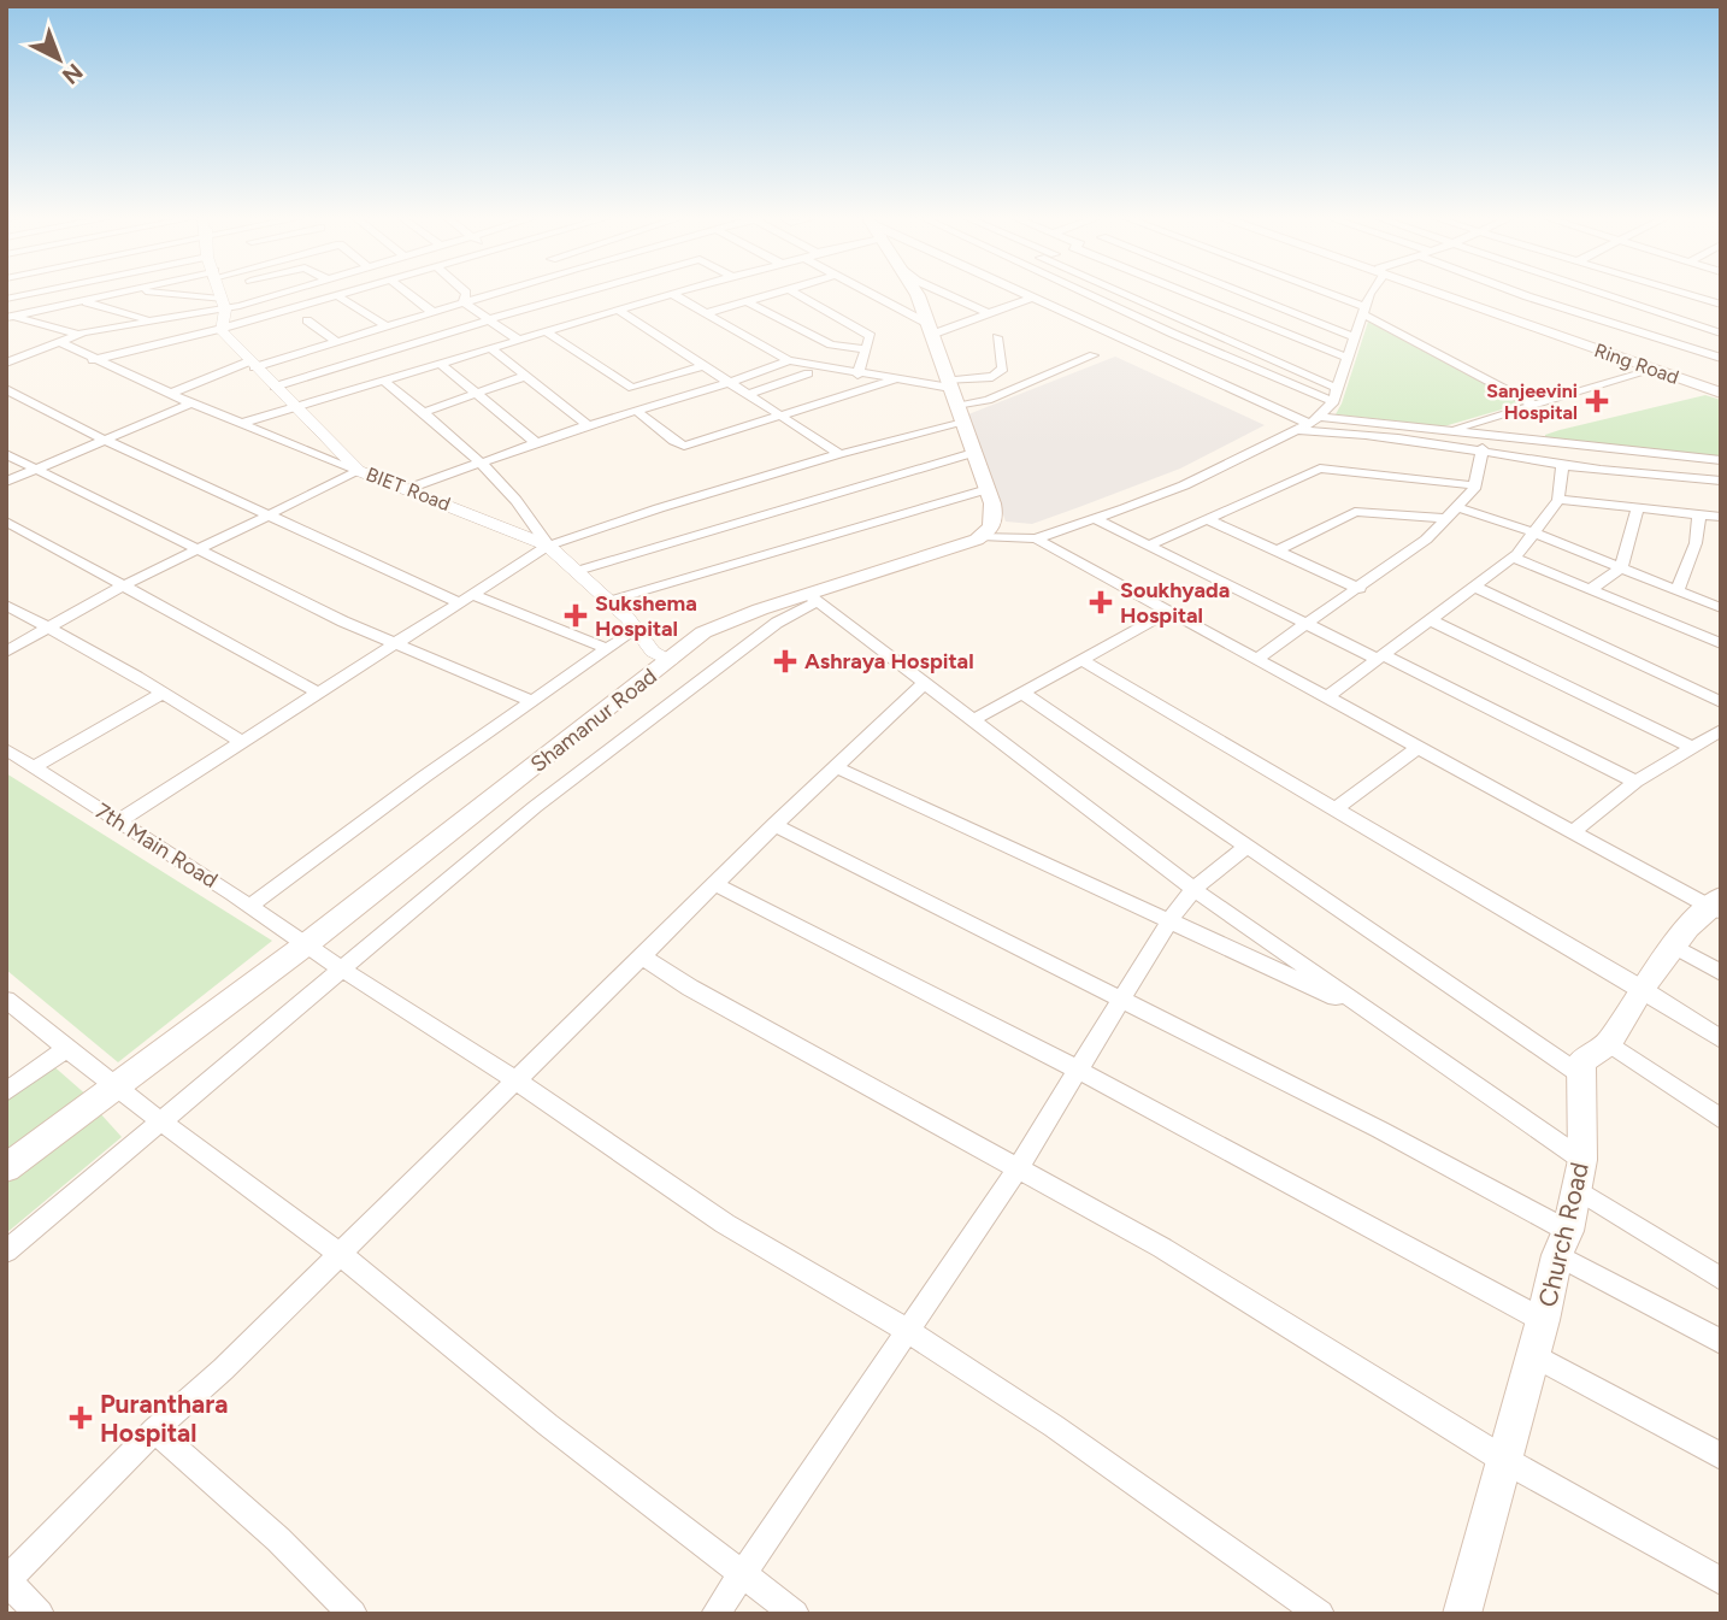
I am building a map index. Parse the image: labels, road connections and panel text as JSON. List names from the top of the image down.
{
  "streets": {
    "main road": ["Ring Road", "Shamanur Road", "Church Road"],
    "street": ["BIET Road", "7th Main Road"]
  },
  "crossings": [
    ["BIET Road", "Shamanur Road"],
    ["Shamanur Road", "7th Main Road"]
  ],
  "places": {
    "health": [
      "Sanjeevini Hospital",
      "Soukhyada Hospital",
      "Sukshema Hospital",
      "Ashraya Hospital",
      "Puranthara Hospital"
    ]
  },
  "north": "bottom right"
}
